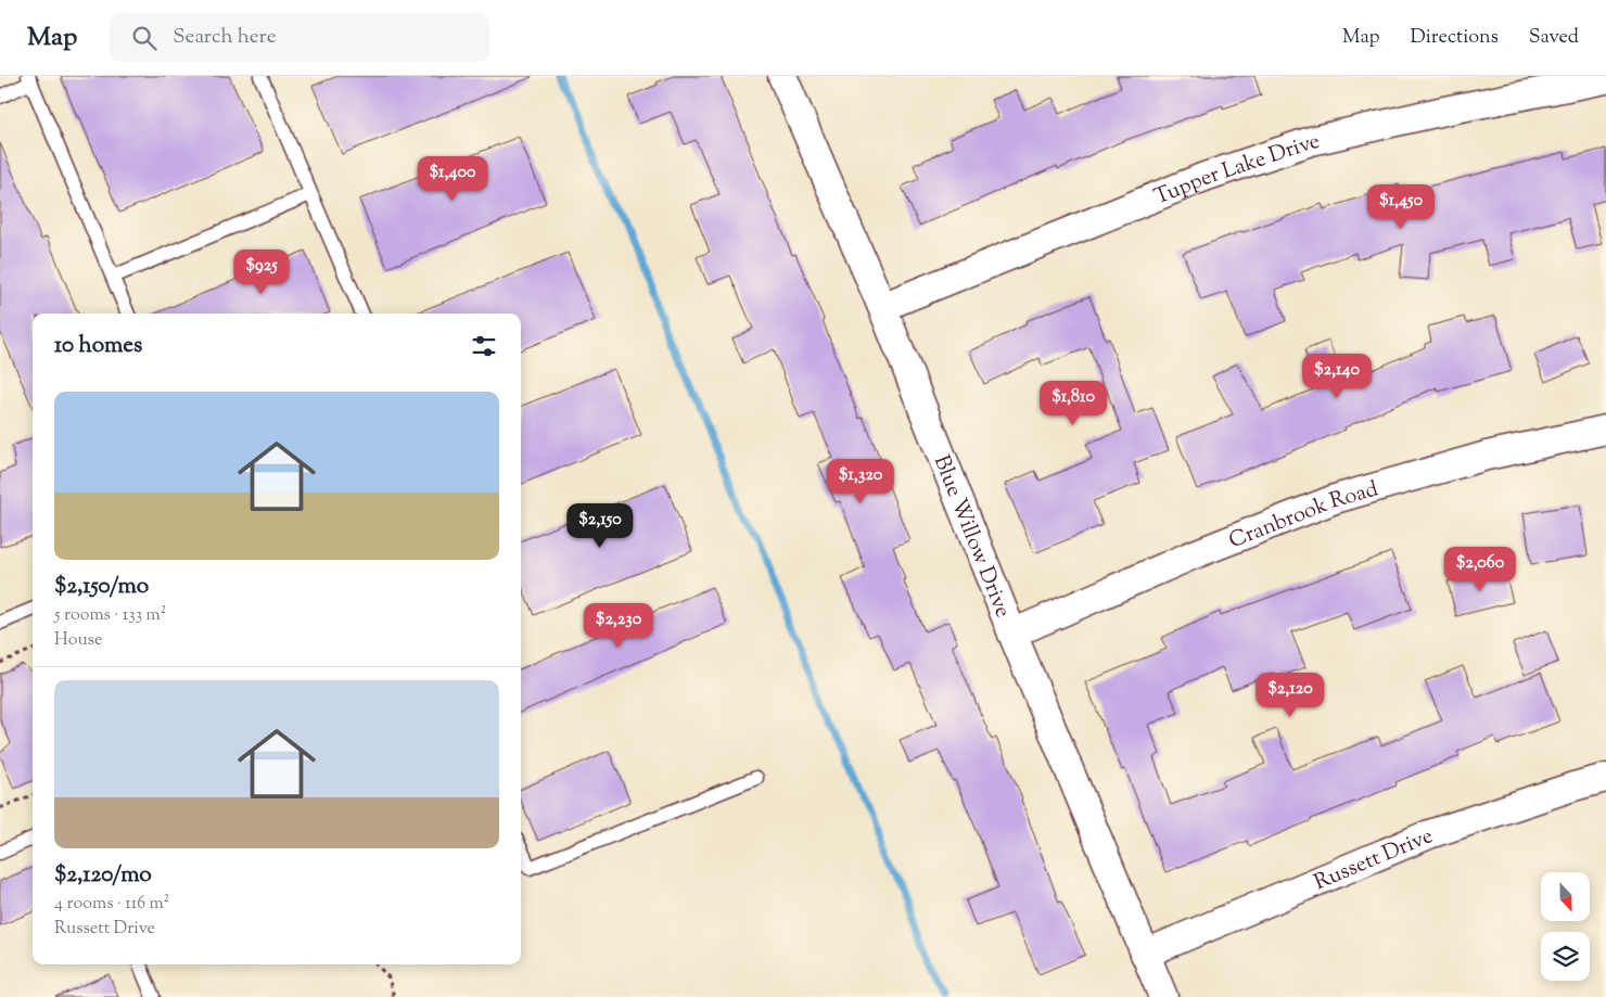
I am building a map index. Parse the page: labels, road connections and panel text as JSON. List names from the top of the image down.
{
  "streets": {
    "street": [
      "Tupper Lake Drive",
      "Cranbrook Road",
      "Blue Willow Drive",
      "Russett Drive"
    ]
  },
  "crossings": [
    ["Tupper Lake Drive", "Blue Willow Drive"],
    ["Cranbrook Road", "Blue Willow Drive"],
    ["Blue Willow Drive", "Russett Drive"]
  ],
  "north": "bottom",
  "page": {
    "header": "Map",
    "search": "Search here",
    "nav": ["Map", "Directions", "Saved"],
    "price": [
      "$1,400",
      "$1,450",
      "$925",
      "$2,140",
      "$1,810",
      "$1,320",
      "$2,150",
      "$2,060",
      "$2,230",
      "$2,120"
    ],
    "heading": "10 homes",
    "list": [
      {
        "name": "$2,150/mo",
        "note": "5 rooms · 133 m² · House"
      },
      {
        "name": "$2,120/mo",
        "note": "4 rooms · 116 m² · Russett Drive"
      }
    ]
  }
}
